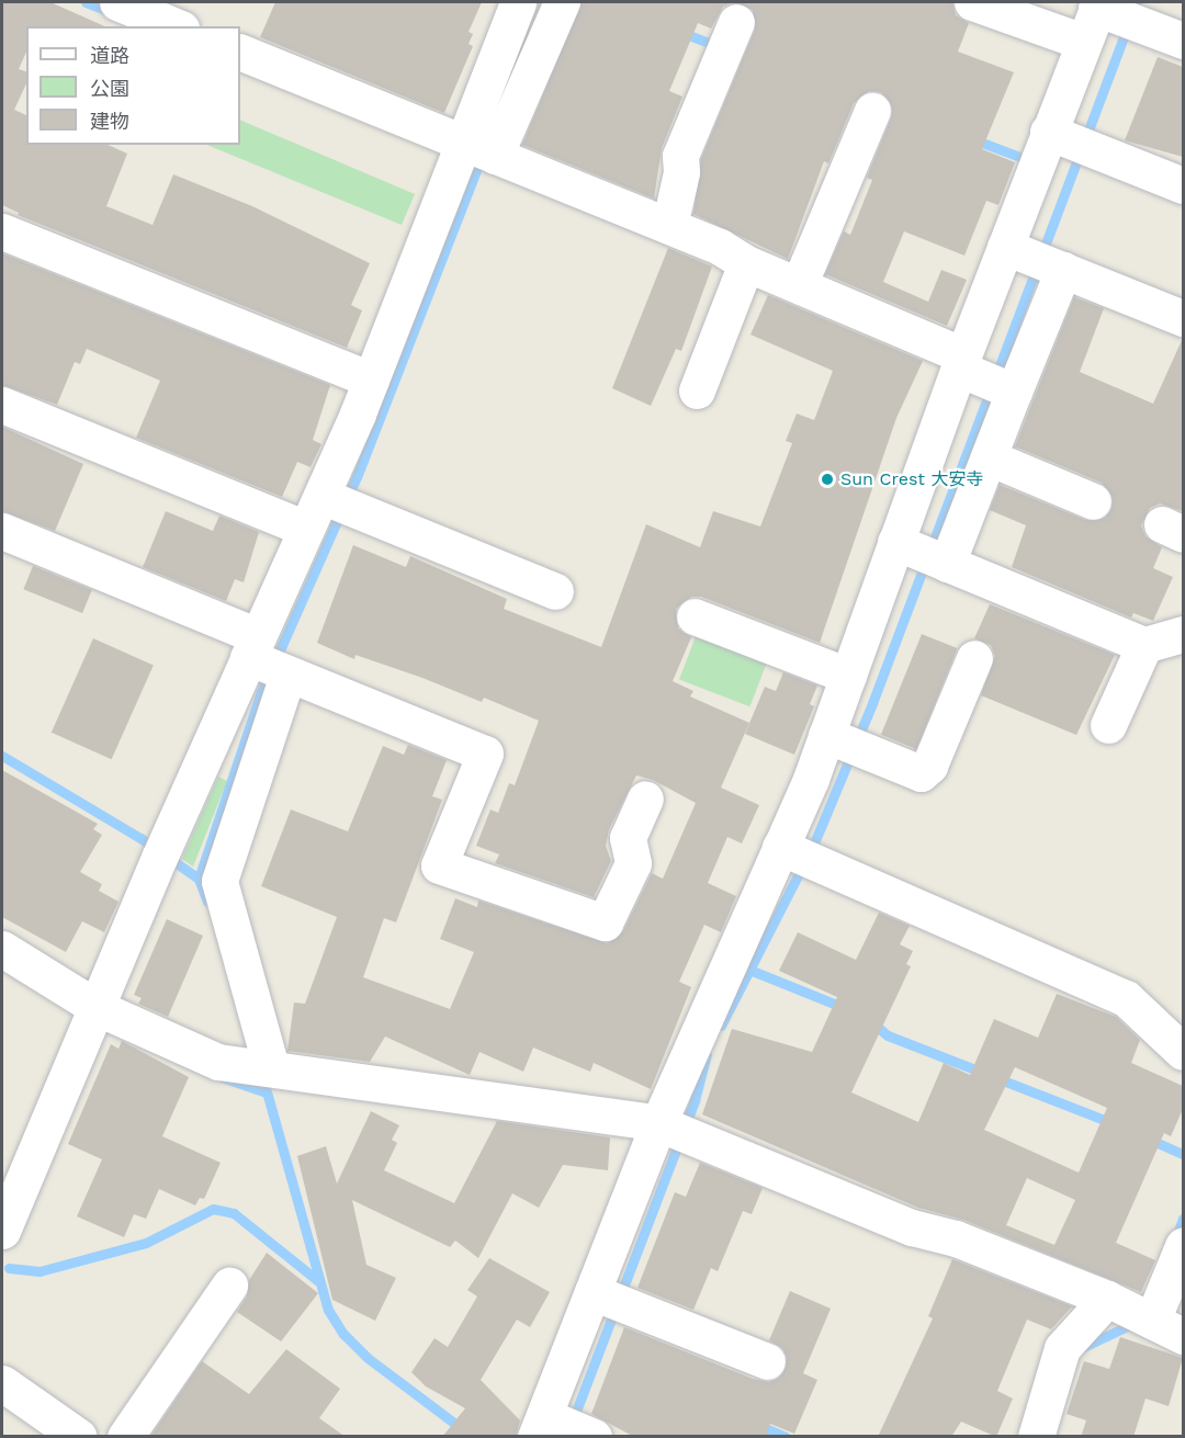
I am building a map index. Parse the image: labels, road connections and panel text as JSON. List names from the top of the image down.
{
  "places": ["Sun Crest 大安寺"],
  "legend": ["道路", "公園", "建物"]
}
